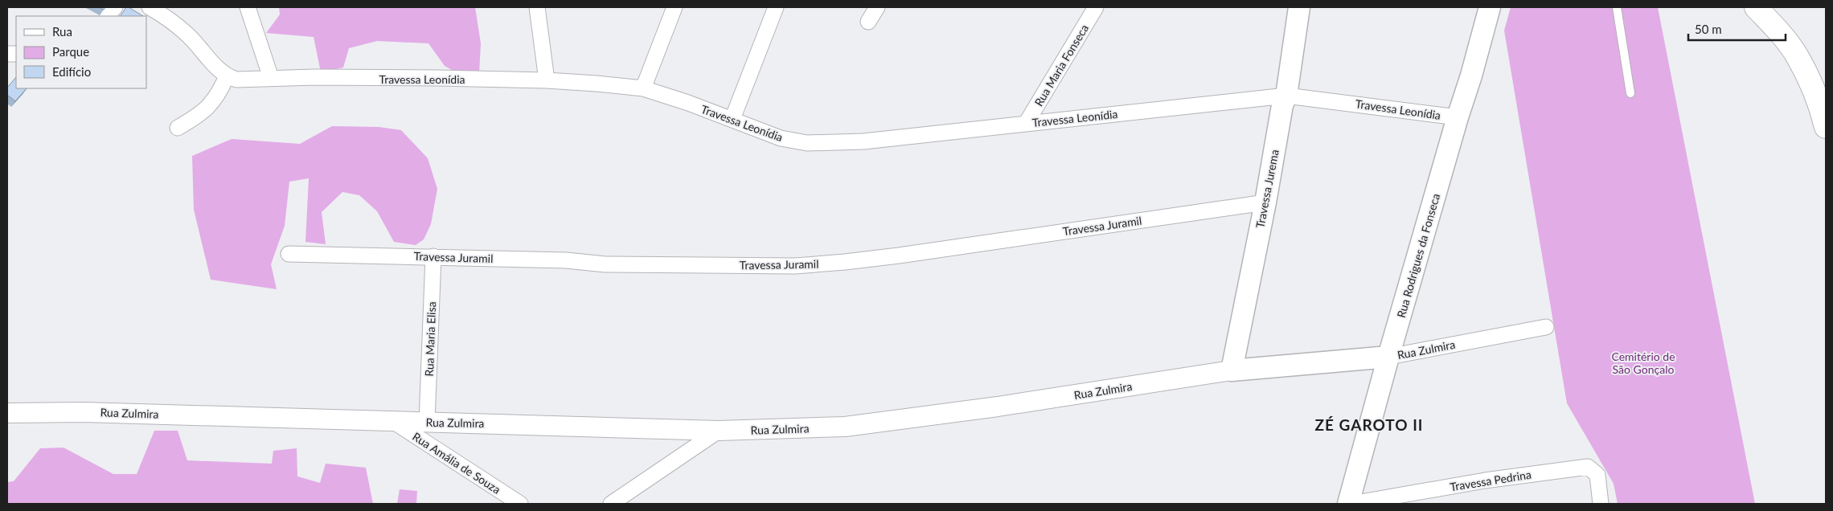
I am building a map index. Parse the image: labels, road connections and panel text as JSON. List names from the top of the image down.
{
  "streets": {
    "main road": ["Travessa Jurema", "Rua Rodrigues da Fonseca", "Rua Zulmira"],
    "street": [
      "Rua Maria Fonseca",
      "Travessa Leonídia",
      "Travessa Juramil",
      "Rua Maria Elisa",
      "Rua Amália de Souza",
      "Travessa Pedrina"
    ]
  },
  "crossings": [
    ["Rua Maria Fonseca", "Travessa Leonídia"],
    ["Travessa Leonídia", "Travessa Jurema"],
    ["Travessa Leonídia", "Rua Rodrigues da Fonseca"],
    ["Travessa Jurema", "Travessa Juramil"],
    ["Travessa Jurema", "Rua Zulmira"],
    ["Travessa Juramil", "Rua Maria Elisa"],
    ["Rua Rodrigues da Fonseca", "Rua Zulmira"],
    ["Rua Maria Elisa", "Rua Zulmira"],
    ["Rua Zulmira", "Rua Amália de Souza"]
  ],
  "districts": ["ZÉ GAROTO II"],
  "parks": ["Cemitério de São Gonçalo"],
  "legend": ["Rua", "Parque", "Edifício"],
  "scale_bar": "50 m"
}
